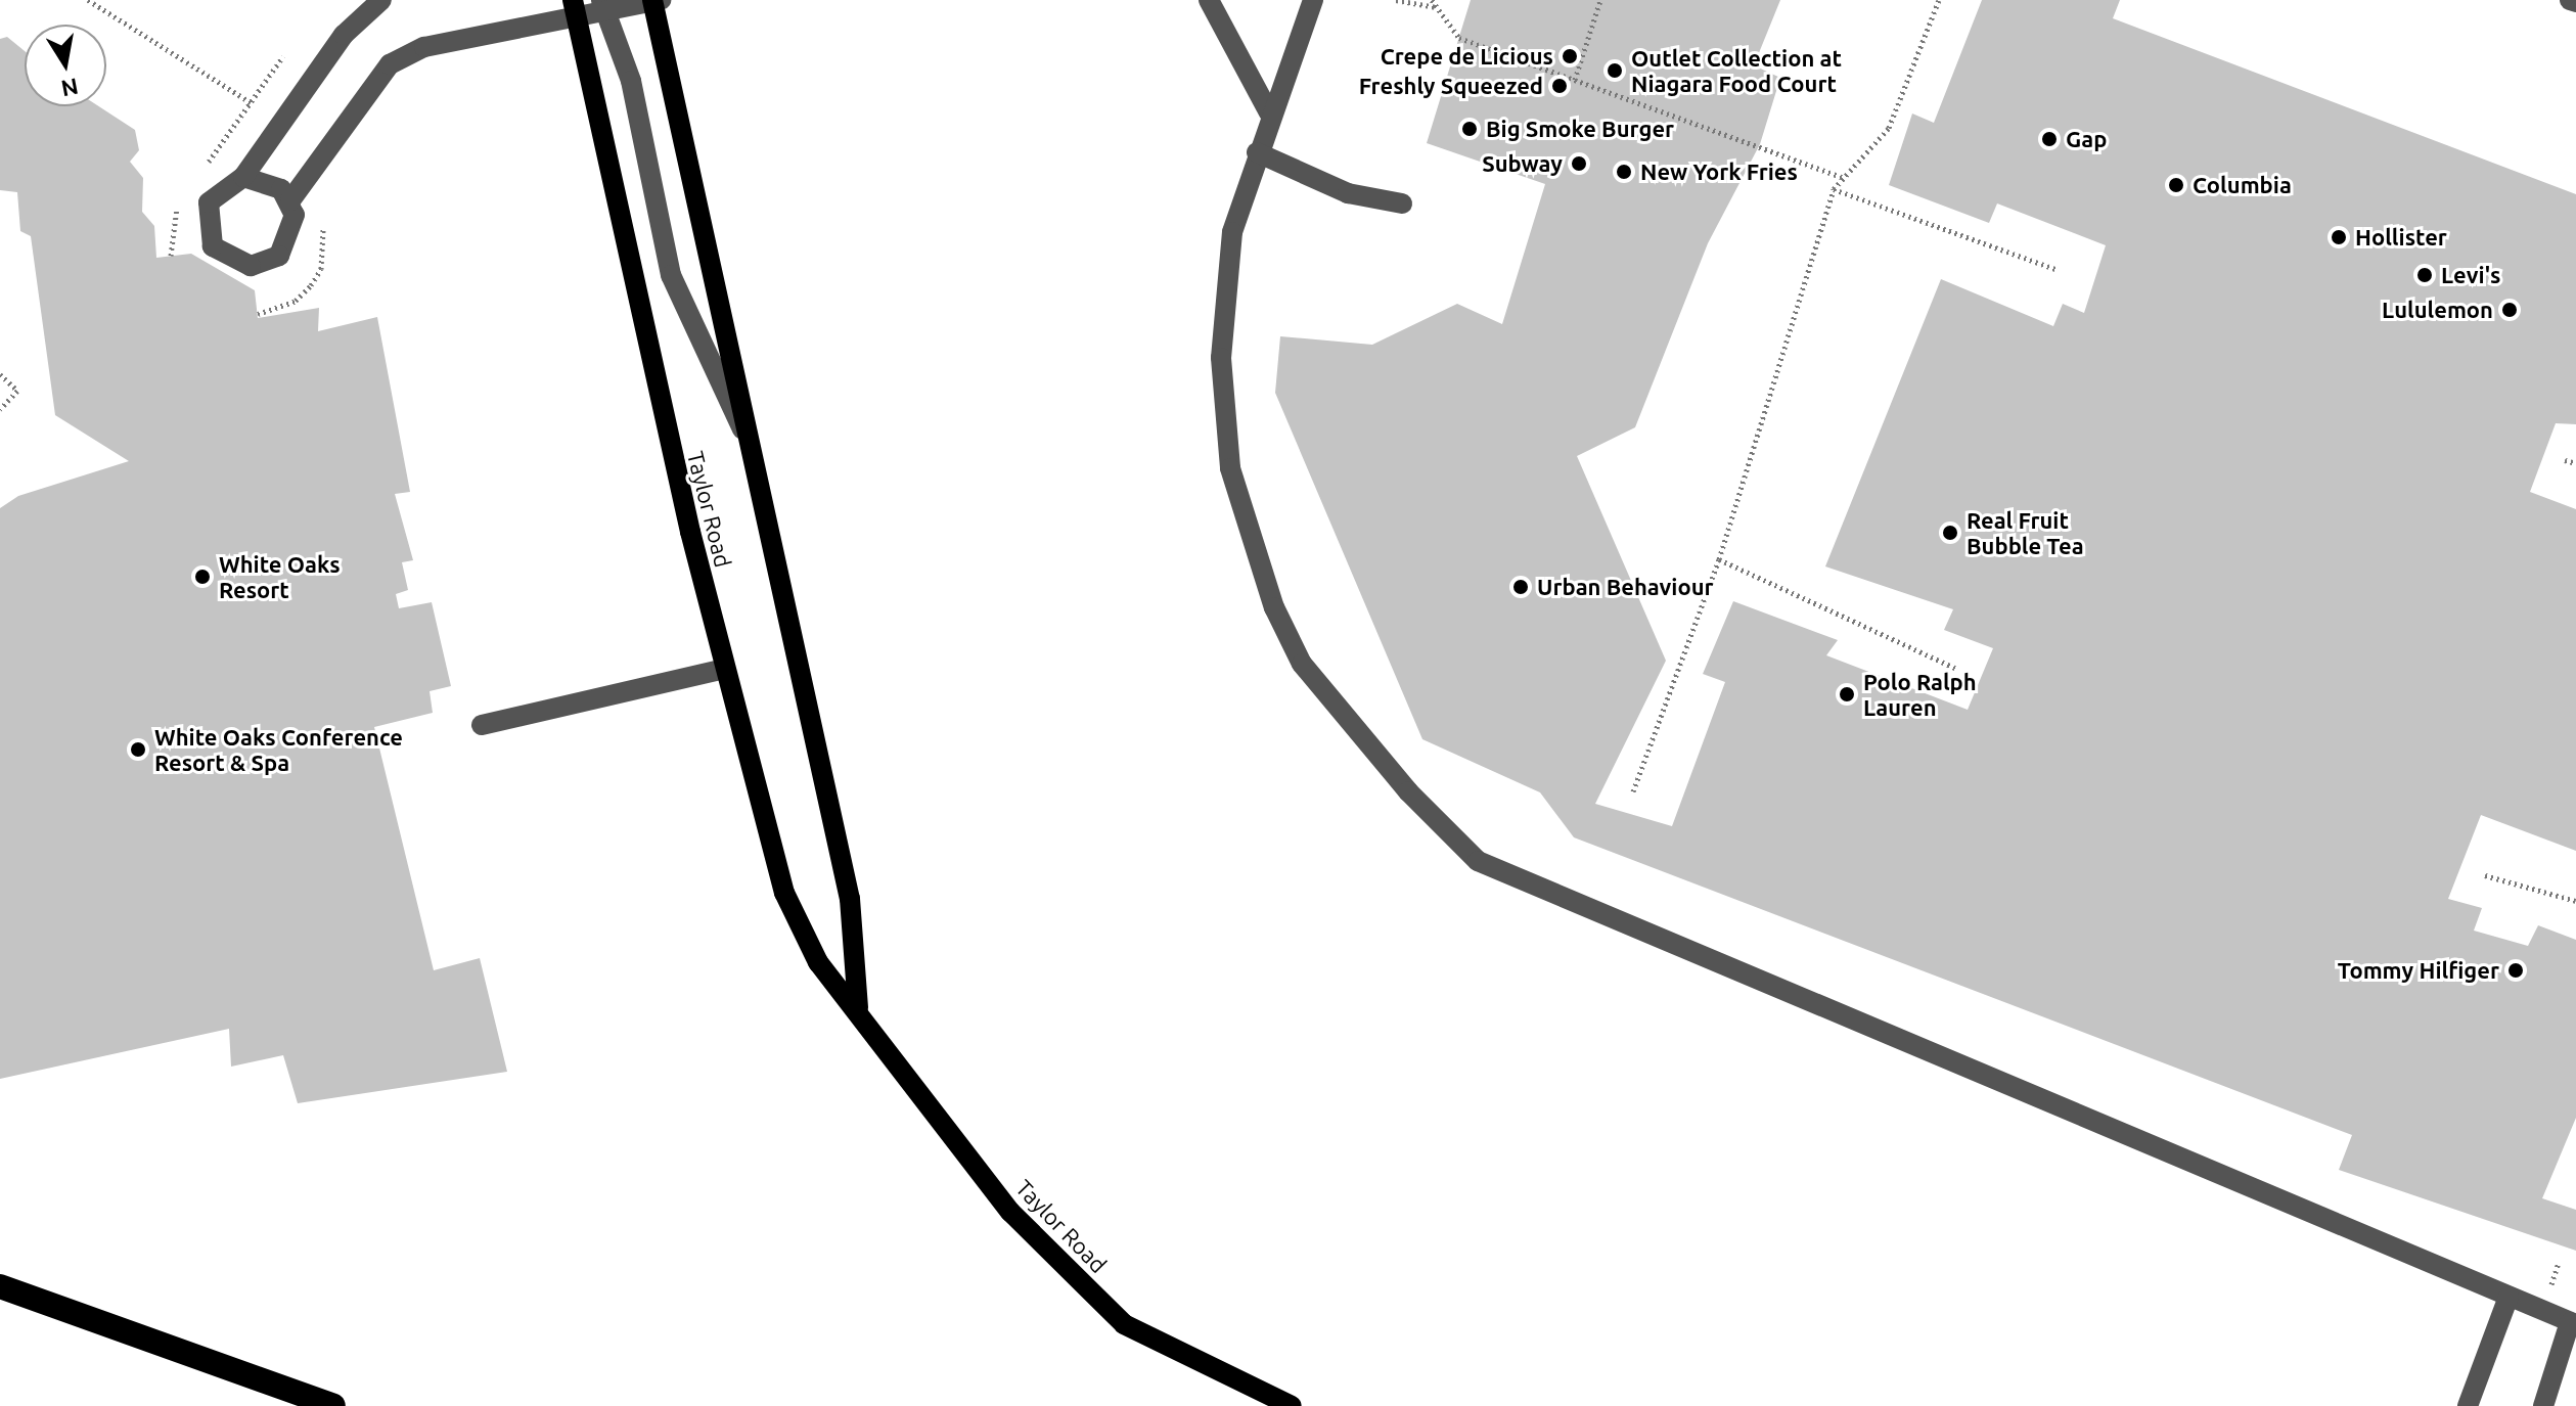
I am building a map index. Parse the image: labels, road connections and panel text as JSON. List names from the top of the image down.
{
  "streets": {
    "main road": ["Taylor Road"]
  },
  "places": [
    "Crepe de Licious",
    "Outlet Collection at Niagara Food Court",
    "Freshly Squeezed",
    "Big Smoke Burger",
    "Gap",
    "Subway",
    "New York Fries",
    "Columbia",
    "Hollister",
    "Levi's",
    "Lululemon",
    "Real Fruit Bubble Tea",
    "White Oaks Resort",
    "Urban Behaviour",
    "Polo Ralph Lauren",
    "White Oaks Conference Resort & Spa",
    "Tommy Hilfiger"
  ],
  "north": "bottom"
}
